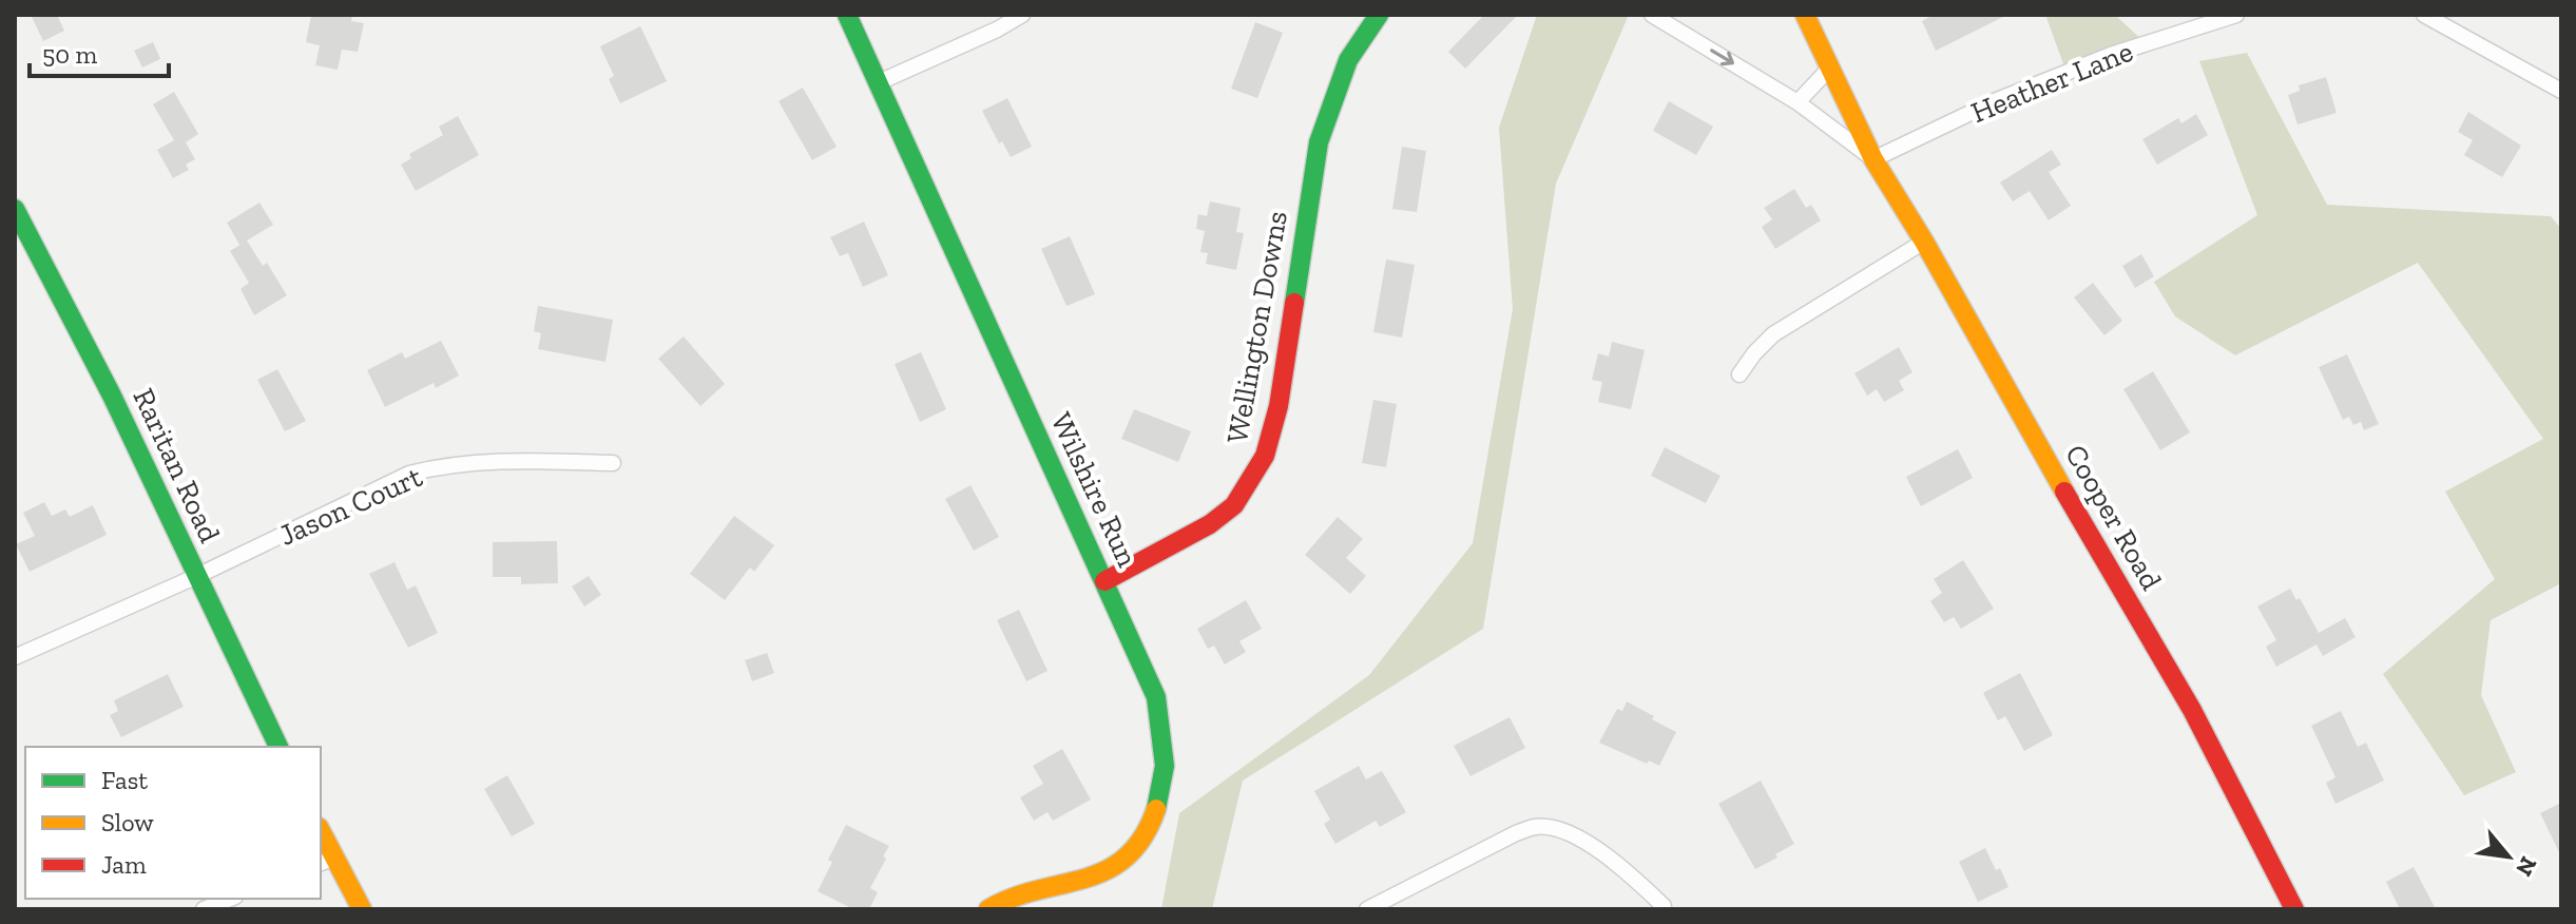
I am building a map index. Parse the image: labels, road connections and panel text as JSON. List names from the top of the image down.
{
  "streets": {
    "street": [
      "Heather Lane",
      "Wellington Downs",
      "Raritan Road",
      "Wilshire Run",
      "Jason Court",
      "Cooper Road"
    ]
  },
  "crossings": [
    ["Heather Lane", "Cooper Road"],
    ["Wellington Downs", "Wilshire Run"],
    ["Raritan Road", "Jason Court"]
  ],
  "legend": ["Fast", "Slow", "Jam"],
  "scale_bar": "50 m",
  "north": "bottom right"
}
